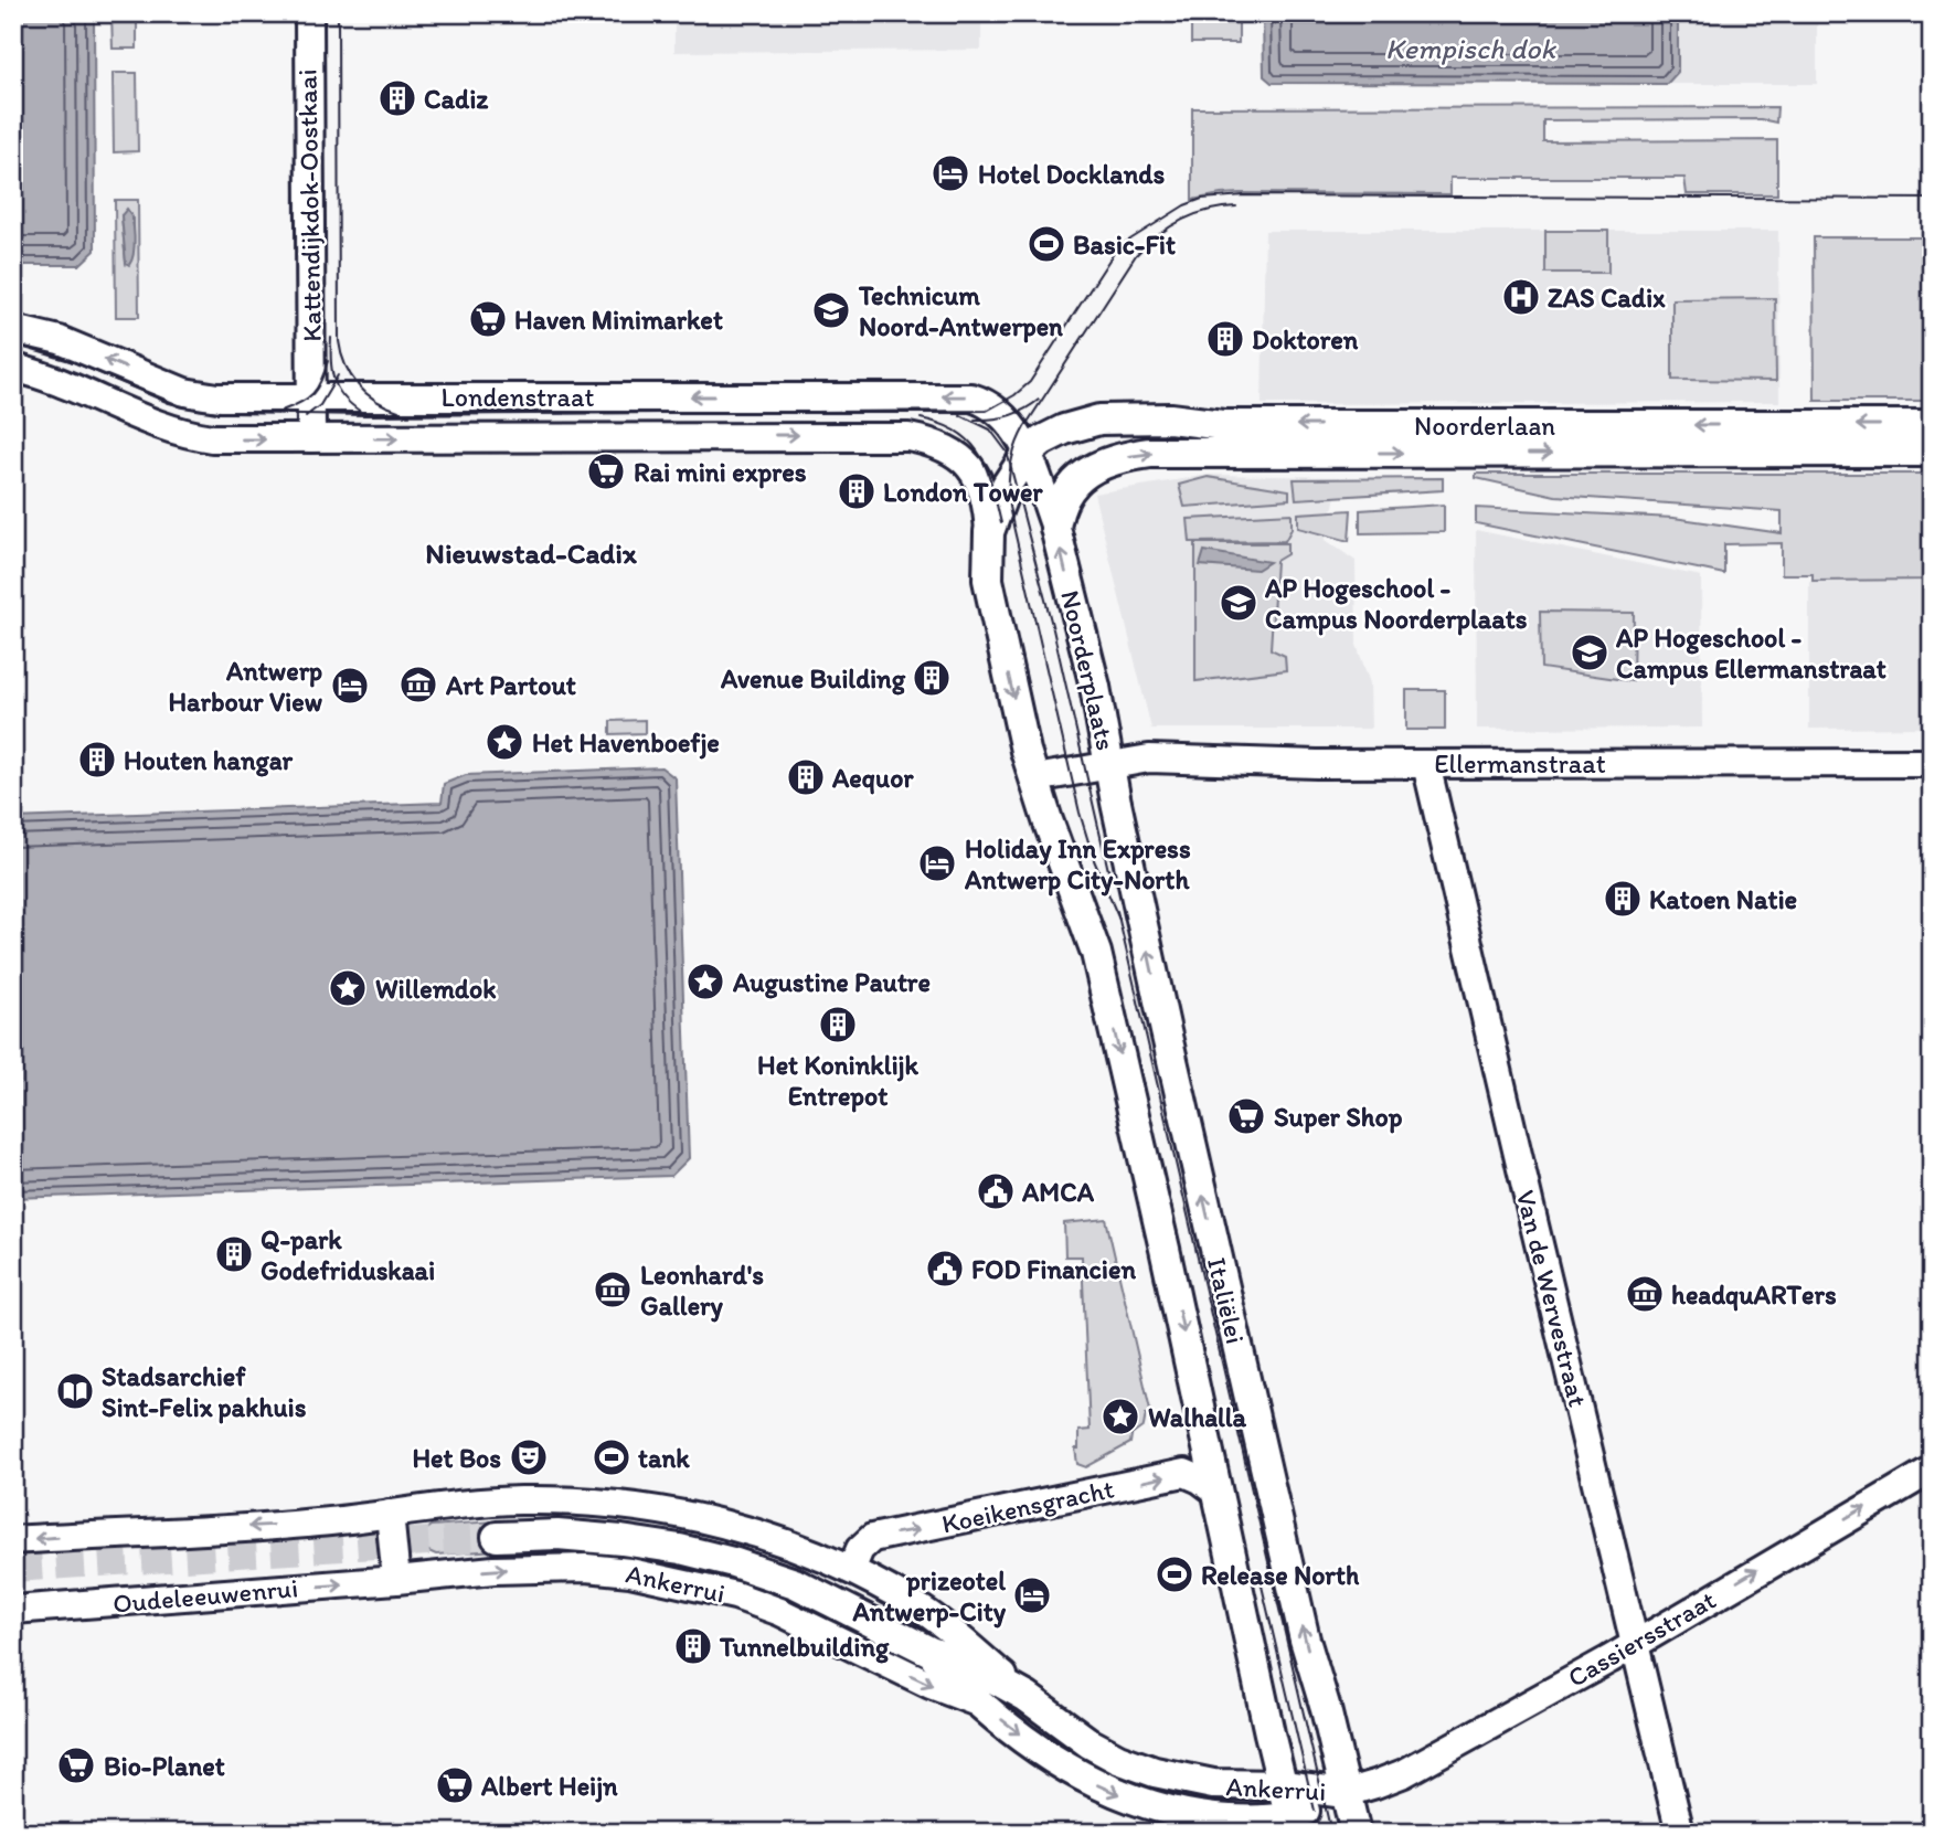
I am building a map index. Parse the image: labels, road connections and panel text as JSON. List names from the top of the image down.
{
  "streets": {
    "main road": [
      "Noorderlaan",
      "Noorderplaats",
      "Italiëlei",
      "Ankerrui"
    ],
    "street": [
      "Kattendijkdok-Oostkaai",
      "Londenstraat",
      "Ellermanstraat",
      "Van de Wervestraat",
      "Koeikensgracht",
      "Oudeleeuwenrui",
      "Cassiersstraat"
    ]
  },
  "crossings": [
    ["Kattendijkdok-Oostkaai", "Londenstraat"],
    ["Londenstraat", "Noorderlaan"],
    ["Noorderplaats", "Ellermanstraat"],
    ["Noorderplaats", "Italiëlei"],
    ["Ellermanstraat", "Van de Wervestraat"],
    ["Ellermanstraat", "Italiëlei"],
    ["Van de Wervestraat", "Cassiersstraat"],
    ["Italiëlei", "Koeikensgracht"],
    ["Italiëlei", "Ankerrui"],
    ["Italiëlei", "Cassiersstraat"],
    ["Ankerrui", "Oudeleeuwenrui"],
    ["Ankerrui", "Cassiersstraat"]
  ],
  "one_way": ["Koeikensgracht", "Cassiersstraat"],
  "districts": ["Nieuwstad-Cadix"],
  "water": ["Kempisch dok"],
  "places": {
    "building": [
      "Cadiz",
      "Doktoren",
      "London Tower",
      "Avenue Building",
      "Houten hangar",
      "Aequor",
      "Katoen Natie",
      "Het Koninklijk Entrepot",
      "Q-park Godefriduskaai",
      "Tunnelbuilding"
    ],
    "hotel": [
      "Hotel Docklands",
      "Antwerp Harbour View",
      "Holiday Inn Express Antwerp City-North",
      "prizeotel Antwerp-City"
    ],
    "sports": ["Basic-Fit", "tank", "Release North"],
    "hospital": ["ZAS Cadix"],
    "school or university": ["Technicum Noord-Antwerpen", "AP Hogeschool - Campus Noorderplaats", "AP Hogeschool - Campus Ellermanstraat"],
    "supermarket": [
      "Haven Minimarket",
      "Rai mini expres",
      "Super Shop",
      "Bio-Planet",
      "Albert Heijn"
    ],
    "museum": ["Art Partout", "Leonhard's Gallery", "headquARTers"],
    "place": [
      "Het Havenboefje",
      "Augustine Pautre",
      "Willemdok",
      "Walhalla"
    ],
    "public building": ["AMCA", "FOD Financien"],
    "library": ["Stadsarchief Sint-Felix pakhuis"],
    "theatre": ["Het Bos"]
  }
}
